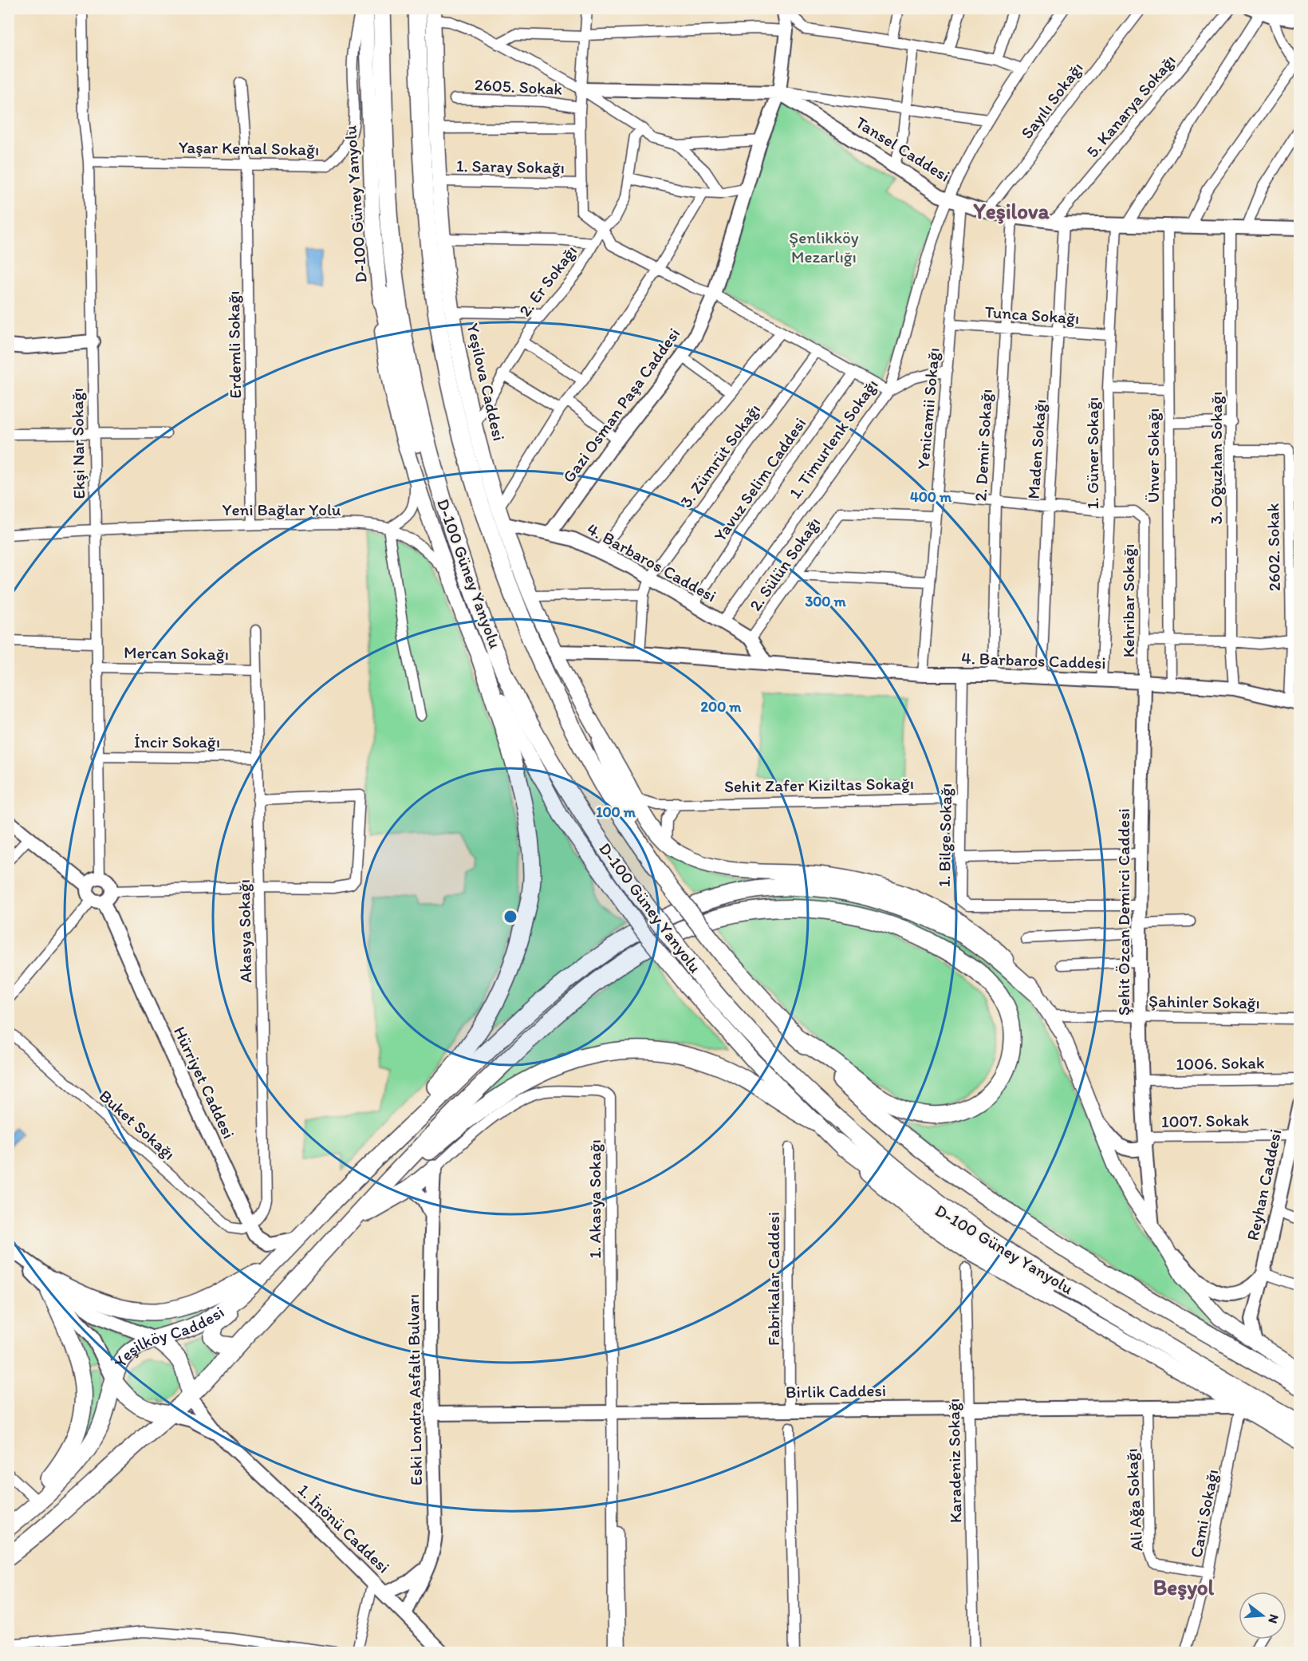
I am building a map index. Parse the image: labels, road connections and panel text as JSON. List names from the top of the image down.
{
  "streets": {
    "highway": ["Yeşilköy Caddesi"],
    "main road": ["D-100 Güney Yanyolu", "Yeşilova Caddesi"],
    "street": [
      "2605. Sokak",
      "Sayılı Sokağı",
      "5. Kanarya Sokağı",
      "Yaşar Kemal Sokağı",
      "Tansel Caddesi",
      "1. Saray Sokağı",
      "2. Er Sokağı",
      "Tunca Sokağı",
      "Erdemli Sokağı",
      "Gazi Osman Paşa Caddesi",
      "Yenicamii Sokağı",
      "1. Timurlenk Sokağı",
      "Ekşi Nar Sokağı",
      "2. Demir Sokağı",
      "Maden Sokağı",
      "1. Güner Sokağı",
      "3. Zümrüt Sokağı",
      "Ünver Sokağı",
      "3. Oğuzhan Sokağı",
      "Yavuz Selim Caddesi",
      "Yeni Bağlar Yolu",
      "2602. Sokak",
      "4. Barbaros Caddesi",
      "2. Sülün Sokağı",
      "Kehribar Sokağı",
      "Mercan Sokağı",
      "İncir Sokağı",
      "Sehit Zafer Kiziltas Sokağı",
      "1. Bilge Sokağı",
      "Şehit Özcan Demirci Caddesi",
      "Akasya Sokağı",
      "Şahinler Sokağı",
      "1006. Sokak",
      "Hürriyet Caddesi",
      "1007. Sokak",
      "Buket Sokağı",
      "Reyhan Caddesi",
      "1. Akasya Sokağı",
      "Fabrikalar Caddesi",
      "Eski Londra Asfaltı Bulvarı",
      "Birlik Caddesi",
      "Karadeniz Sokağı",
      "Ali Ağa Sokağı",
      "Cami Sokağı",
      "1. İnönü Caddesi"
    ]
  },
  "crossings": [
    ["Sayılı Sokağı", "Tansel Caddesi"],
    ["5. Kanarya Sokağı", "Tansel Caddesi"],
    ["5. Kanarya Sokağı", "Maden Sokağı"],
    ["Yaşar Kemal Sokağı", "Erdemli Sokağı"],
    ["Yaşar Kemal Sokağı", "Ekşi Nar Sokağı"],
    ["Tansel Caddesi", "Gazi Osman Paşa Caddesi"],
    ["Tansel Caddesi", "Yenicamii Sokağı"],
    ["Tansel Caddesi", "1. Timurlenk Sokağı"],
    ["Tansel Caddesi", "2. Demir Sokağı"],
    ["Tansel Caddesi", "Maden Sokağı"],
    ["Tansel Caddesi", "1. Güner Sokağı"],
    ["Tansel Caddesi", "Ünver Sokağı"],
    ["Tansel Caddesi", "3. Oğuzhan Sokağı"],
    ["1. Saray Sokağı", "Yeşilova Caddesi"],
    ["D-100 Güney Yanyolu", "Yeni Bağlar Yolu"],
    ["D-100 Güney Yanyolu", "Birlik Caddesi"],
    ["D-100 Güney Yanyolu", "Cami Sokağı"],
    ["2. Er Sokağı", "Yeşilova Caddesi"],
    ["Tunca Sokağı", "Yenicamii Sokağı"],
    ["Tunca Sokağı", "2. Demir Sokağı"],
    ["Tunca Sokağı", "Maden Sokağı"],
    ["Tunca Sokağı", "1. Güner Sokağı"],
    ["Erdemli Sokağı", "Yeni Bağlar Yolu"],
    ["Yeşilova Caddesi", "4. Barbaros Caddesi"],
    ["Yeşilova Caddesi", "Sehit Zafer Kiziltas Sokağı"],
    ["Gazi Osman Paşa Caddesi", "4. Barbaros Caddesi"],
    ["Yenicamii Sokağı", "1. Timurlenk Sokağı"],
    ["Yenicamii Sokağı", "4. Barbaros Caddesi"],
    ["Yenicamii Sokağı", "2. Sülün Sokağı"],
    ["1. Timurlenk Sokağı", "4. Barbaros Caddesi"],
    ["Ekşi Nar Sokağı", "Yeni Bağlar Yolu"],
    ["Ekşi Nar Sokağı", "Mercan Sokağı"],
    ["Ekşi Nar Sokağı", "İncir Sokağı"],
    ["Ekşi Nar Sokağı", "Hürriyet Caddesi"],
    ["2. Demir Sokağı", "4. Barbaros Caddesi"],
    ["Maden Sokağı", "4. Barbaros Caddesi"],
    ["1. Güner Sokağı", "4. Barbaros Caddesi"],
    ["1. Güner Sokağı", "Kehribar Sokağı"],
    ["3. Zümrüt Sokağı", "4. Barbaros Caddesi"],
    ["Ünver Sokağı", "4. Barbaros Caddesi"],
    ["3. Oğuzhan Sokağı", "2602. Sokak"],
    ["3. Oğuzhan Sokağı", "4. Barbaros Caddesi"],
    ["Yavuz Selim Caddesi", "4. Barbaros Caddesi"],
    ["2602. Sokak", "4. Barbaros Caddesi"],
    ["4. Barbaros Caddesi", "2. Sülün Sokağı"],
    ["4. Barbaros Caddesi", "Kehribar Sokağı"],
    ["4. Barbaros Caddesi", "1. Bilge Sokağı"],
    ["4. Barbaros Caddesi", "Şehit Özcan Demirci Caddesi"],
    ["Kehribar Sokağı", "Şehit Özcan Demirci Caddesi"],
    ["Mercan Sokağı", "Akasya Sokağı"],
    ["İncir Sokağı", "Akasya Sokağı"],
    ["Sehit Zafer Kiziltas Sokağı", "1. Bilge Sokağı"],
    ["1. Bilge Sokağı", "Şehit Özcan Demirci Caddesi"],
    ["Şehit Özcan Demirci Caddesi", "Şahinler Sokağı"],
    ["Şehit Özcan Demirci Caddesi", "1006. Sokak"],
    ["Şehit Özcan Demirci Caddesi", "1007. Sokak"],
    ["Akasya Sokağı", "Hürriyet Caddesi"],
    ["Akasya Sokağı", "Buket Sokağı"],
    ["Hürriyet Caddesi", "Buket Sokağı"],
    ["Hürriyet Caddesi", "Yeşilköy Caddesi"],
    ["1007. Sokak", "Reyhan Caddesi"],
    ["1. Akasya Sokağı", "Eski Londra Asfaltı Bulvarı"],
    ["1. Akasya Sokağı", "Birlik Caddesi"],
    ["Fabrikalar Caddesi", "Birlik Caddesi"],
    ["Eski Londra Asfaltı Bulvarı", "Birlik Caddesi"],
    ["Eski Londra Asfaltı Bulvarı", "1. İnönü Caddesi"],
    ["Birlik Caddesi", "Karadeniz Sokağı"],
    ["Birlik Caddesi", "Ali Ağa Sokağı"],
    ["Birlik Caddesi", "Cami Sokağı"],
    ["Ali Ağa Sokağı", "Cami Sokağı"]
  ],
  "districts": ["Yeşilova", "Beşyol"],
  "parks": ["Şenlikköy Mezarlığı"],
  "north": "right",
  "rings": [
    "400 m",
    "300 m",
    "200 m",
    "100 m"
  ]
}
